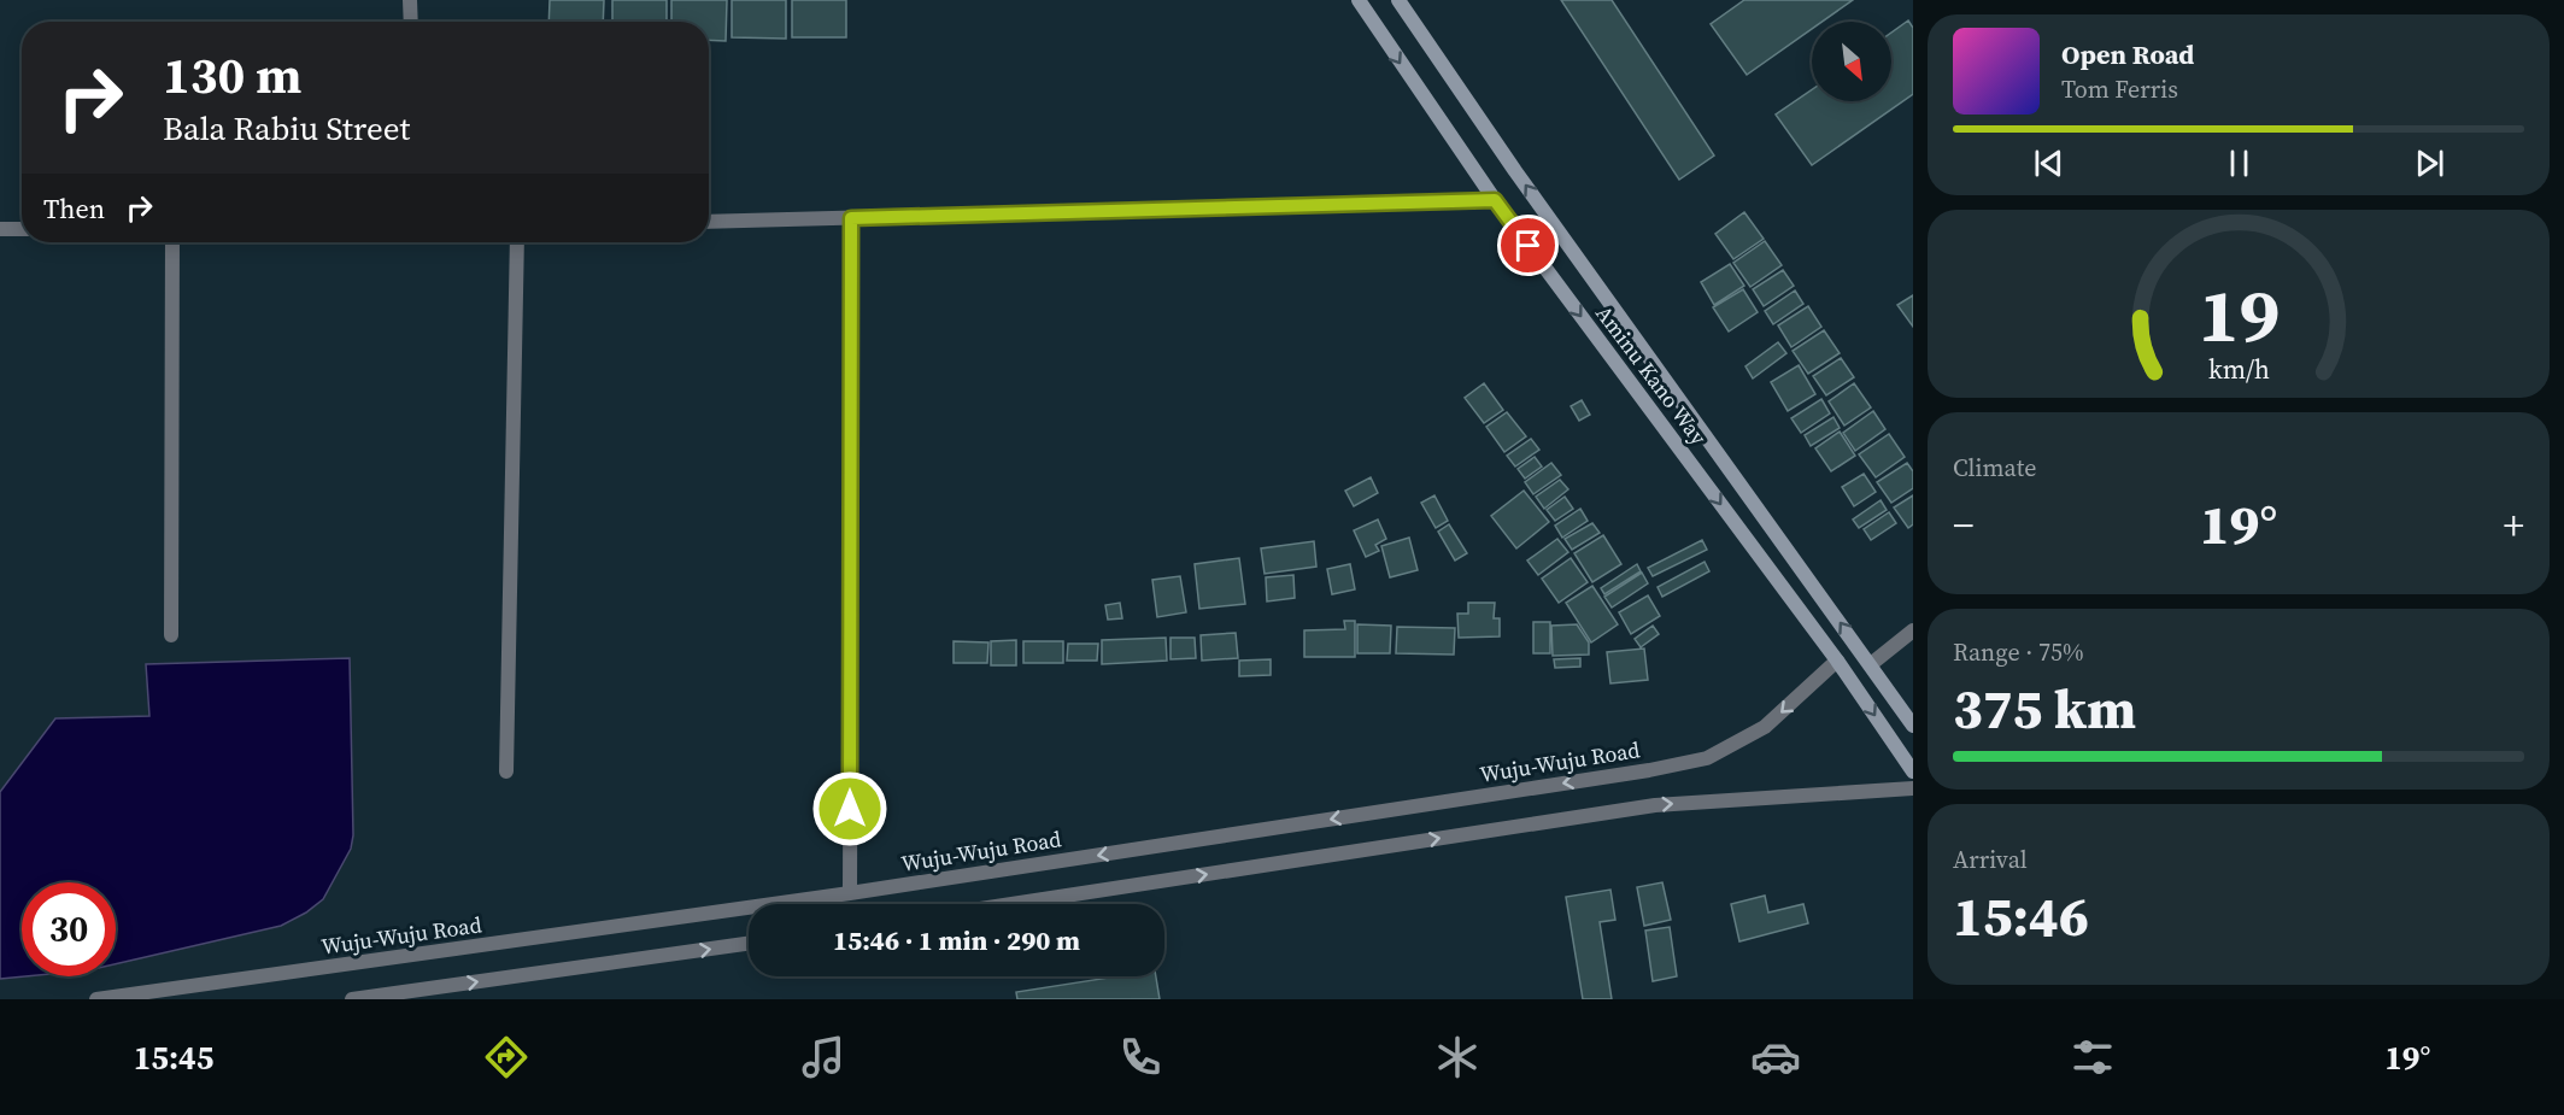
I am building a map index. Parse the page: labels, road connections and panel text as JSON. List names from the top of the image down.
{
  "streets": {
    "main road": ["Aminu Kano Way"],
    "street": ["Wuju-Wuju Road"]
  },
  "crossings": [
    ["Aminu Kano Way", "Wuju-Wuju Road"]
  ],
  "north": "bottom right",
  "page": {
    "turn": ["130 m", "Bala Rabiu Street"],
    "song": ["Open Road", "Tom Ferris"],
    "then": "Then",
    "tile": [
      "Climate",
      ["Range · 75%", "375 km"],
      ["Arrival", "15:46"]
    ],
    "heat": ["−", "19°", "+"],
    "limit": "30",
    "trip": "15:46 · 1 min · 290 m",
    "tabs": ["15:45", "19°"],
    "gauge": ["19", "km/h"]
  }
}
